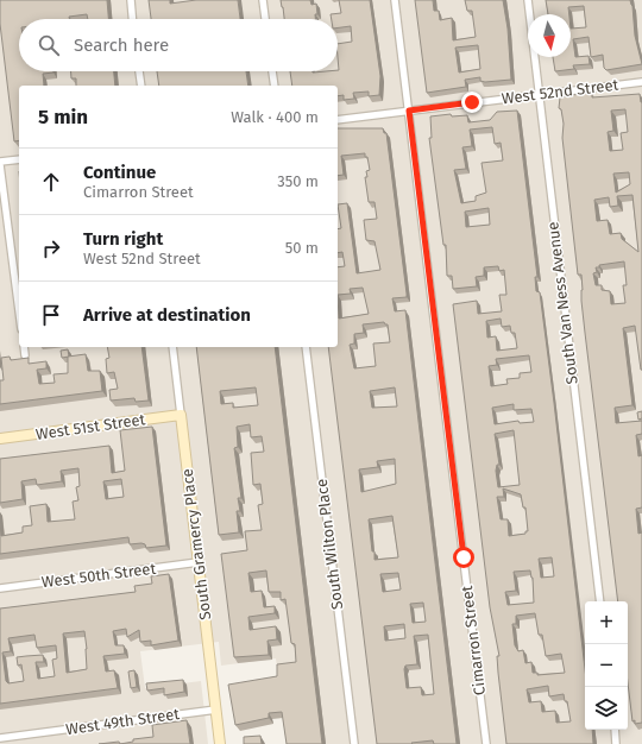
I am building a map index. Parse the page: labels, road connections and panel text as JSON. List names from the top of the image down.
{
  "streets": {
    "street": [
      "West 52nd Street",
      "South Van Ness Avenue",
      "West 51st Street",
      "South Gramercy Place",
      "South Wilton Place",
      "West 50th Street",
      "Cimarron Street",
      "West 49th Street"
    ]
  },
  "crossings": [
    ["West 52nd Street", "South Van Ness Avenue"],
    ["West 52nd Street", "Cimarron Street"],
    ["West 51st Street", "South Gramercy Place"],
    ["South Gramercy Place", "West 50th Street"],
    ["South Gramercy Place", "West 49th Street"]
  ],
  "north": "bottom",
  "page": {
    "search": "Search here",
    "heading": ["5 min", "Walk · 400 m"],
    "list": [
      ["Continue", "Cimarron Street", "350 m"],
      ["Turn right", "West 52nd Street", "50 m"],
      "Arrive at destination"
    ],
    "map_buttons": ["+", "−"]
  }
}
